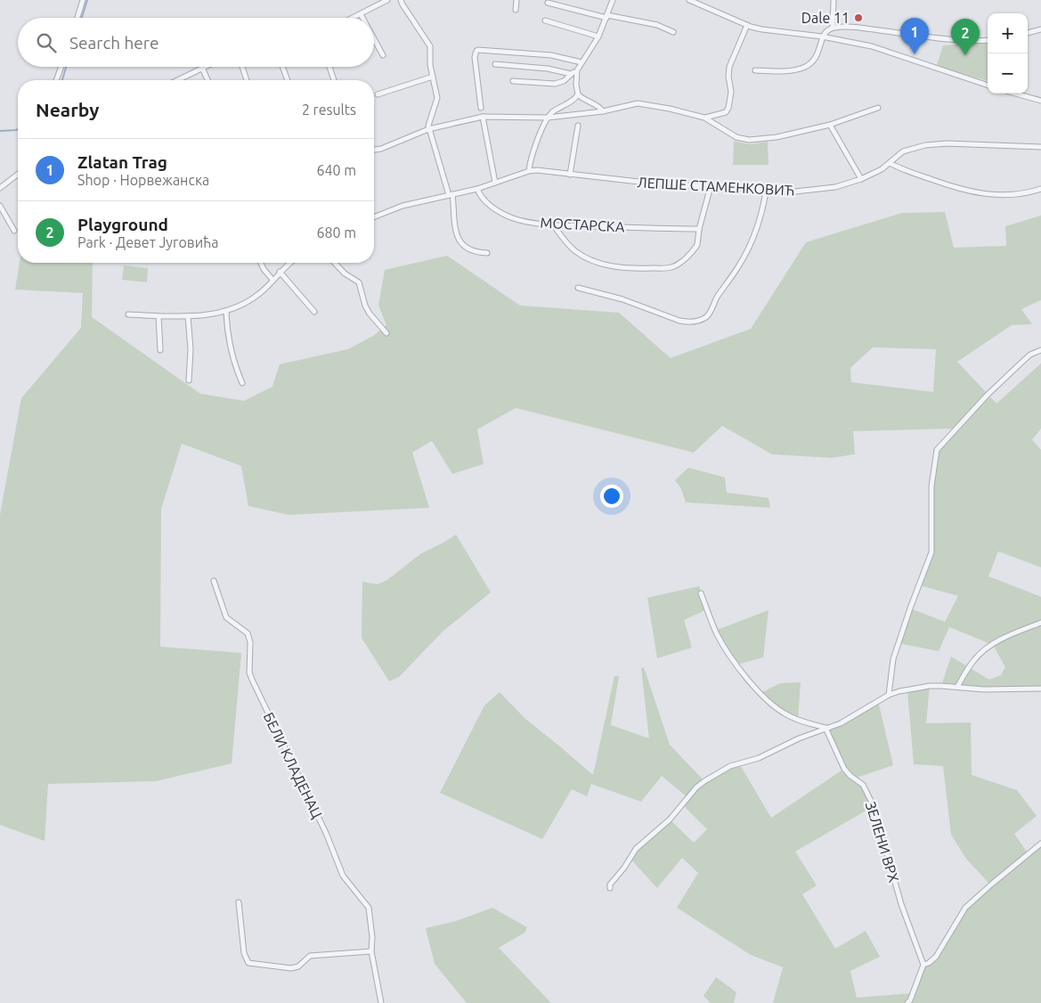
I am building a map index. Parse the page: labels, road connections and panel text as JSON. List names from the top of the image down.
{
  "streets": {
    "street": [
      "ЛЕПШЕ СТАМЕНКОВИЋ",
      "МОСТАРСКА",
      "БЕЛИ КЛАДЕНАЦ",
      "ЗЕЛЕНИ ВРХ"
    ]
  },
  "crossings": [
    ["ЛЕПШЕ СТАМЕНКОВИЋ", "МОСТАРСКА"]
  ],
  "places": ["Dale 11"],
  "page": {
    "map_buttons": ["+", "−"],
    "pins": ["1", "2"],
    "search": "Search here",
    "heading": ["Nearby", "2 results"],
    "list": [
      {
        "mark": "1",
        "name": "Zlatan Trag",
        "note": "Shop · Норвежанска",
        "value": "640 m"
      },
      {
        "mark": "2",
        "name": "Playground",
        "note": "Park · Девет Југовића",
        "value": "680 m"
      }
    ]
  }
}
